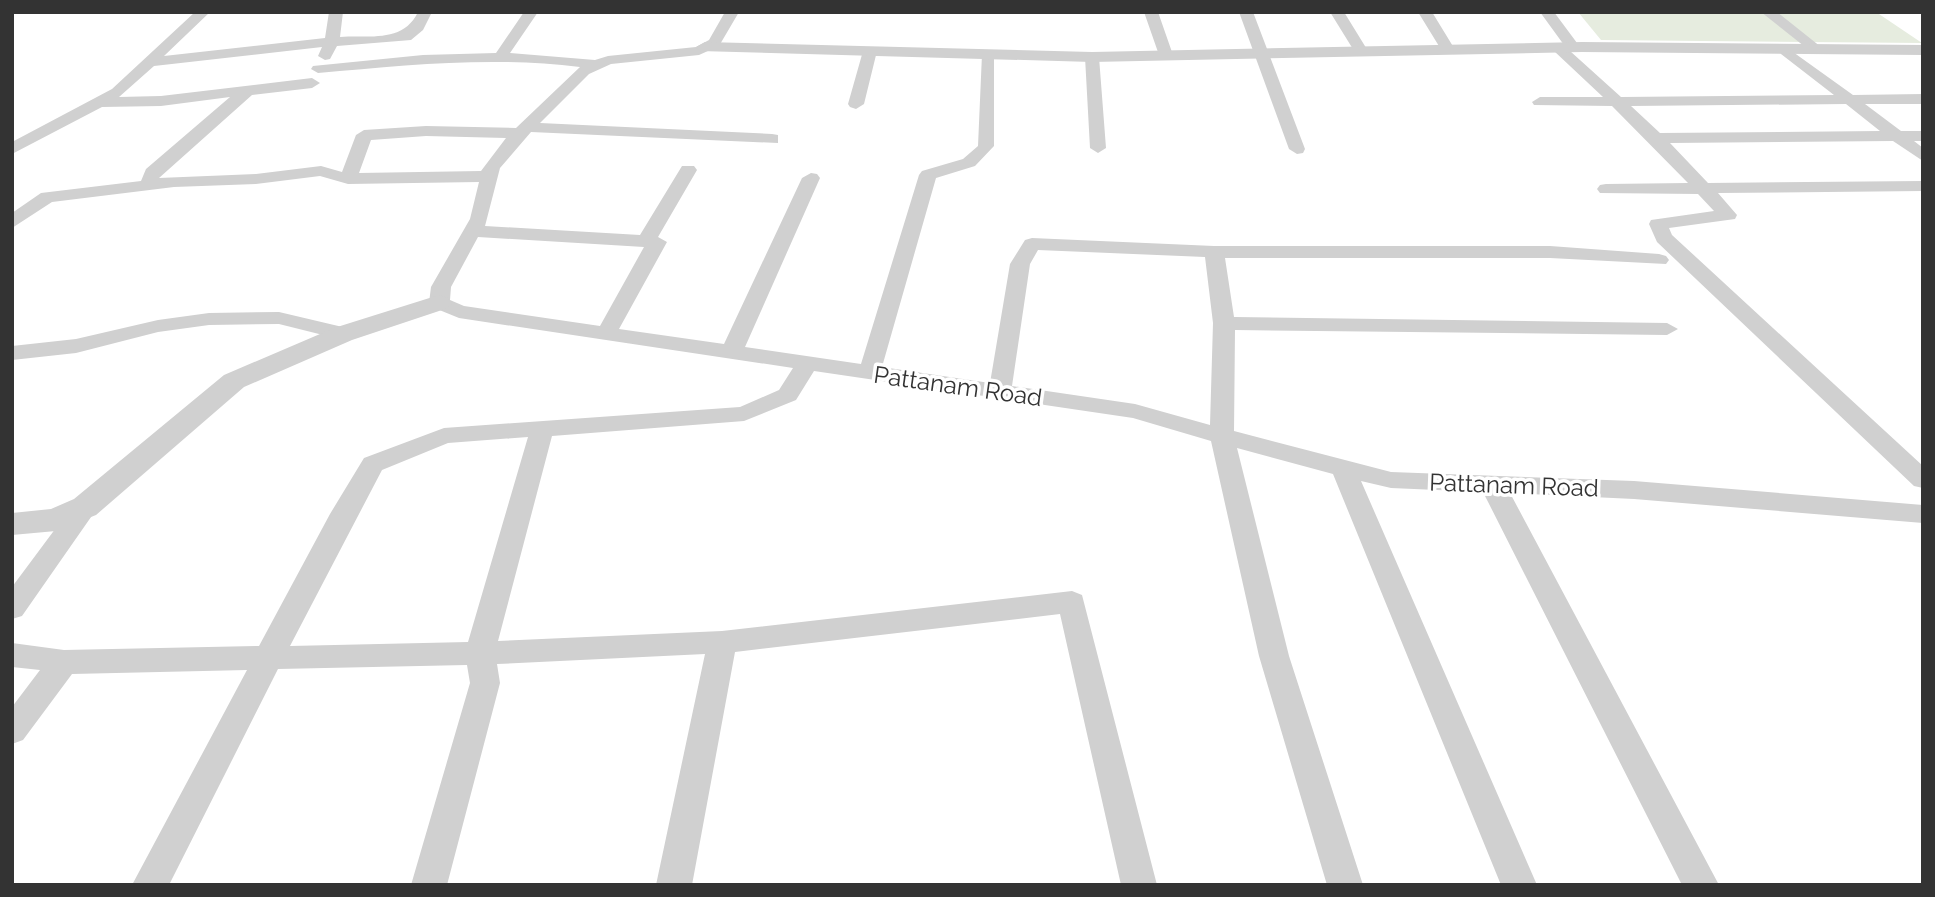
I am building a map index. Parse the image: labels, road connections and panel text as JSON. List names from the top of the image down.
{
  "streets": {
    "street": ["Pattanam Road"]
  }
}
